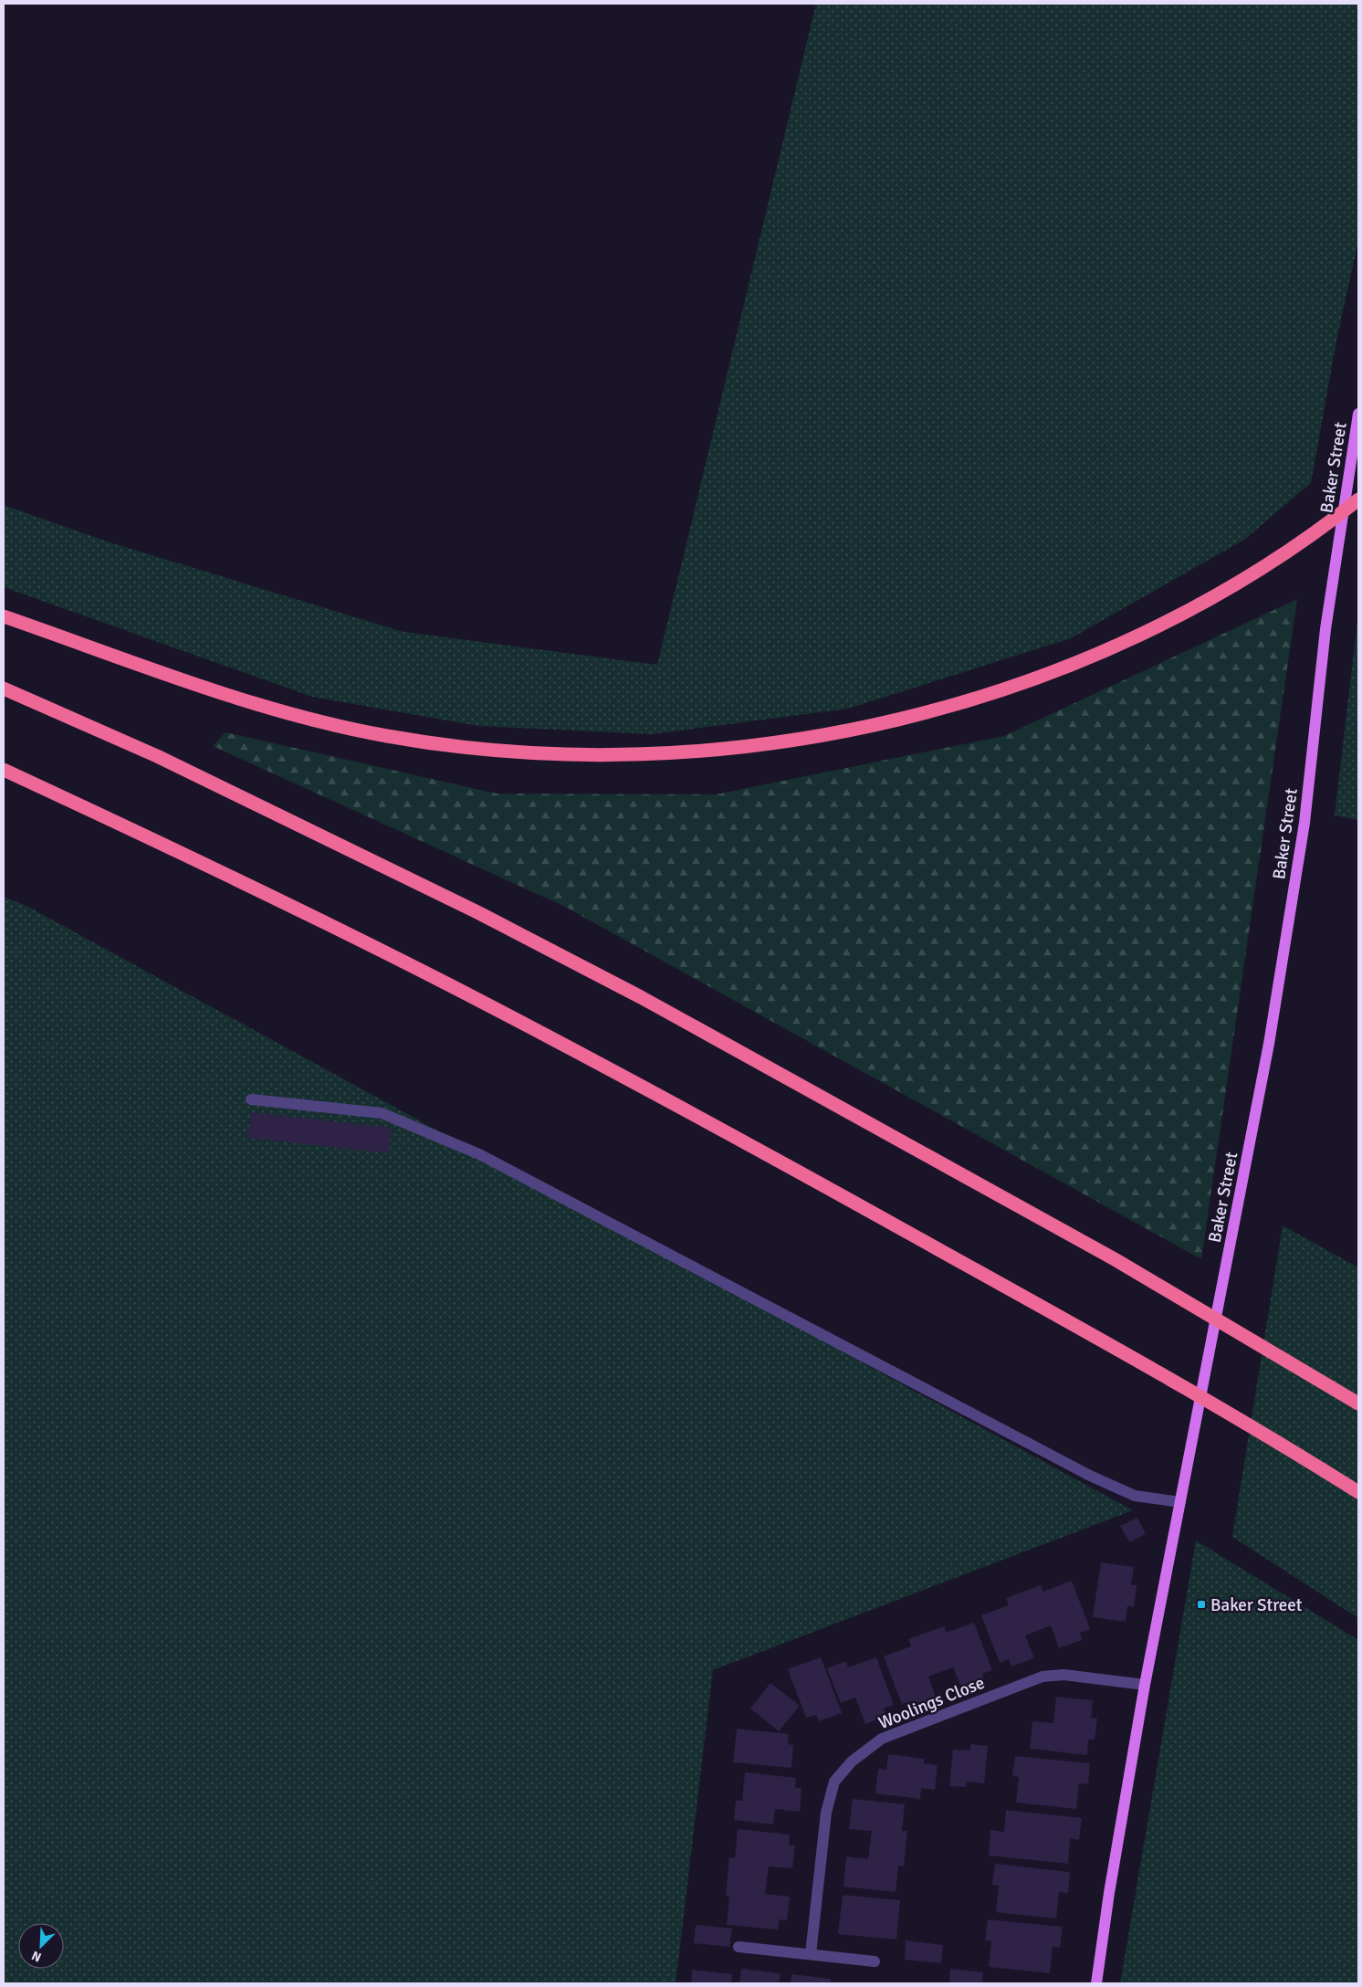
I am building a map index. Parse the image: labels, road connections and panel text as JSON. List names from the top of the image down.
{
  "streets": {
    "main road": ["Baker Street"],
    "street": ["Woolings Close"]
  },
  "crossings": [
    ["Baker Street", "Woolings Close"]
  ],
  "places": {
    "transit": ["Baker Street"]
  },
  "north": "bottom left"
}
